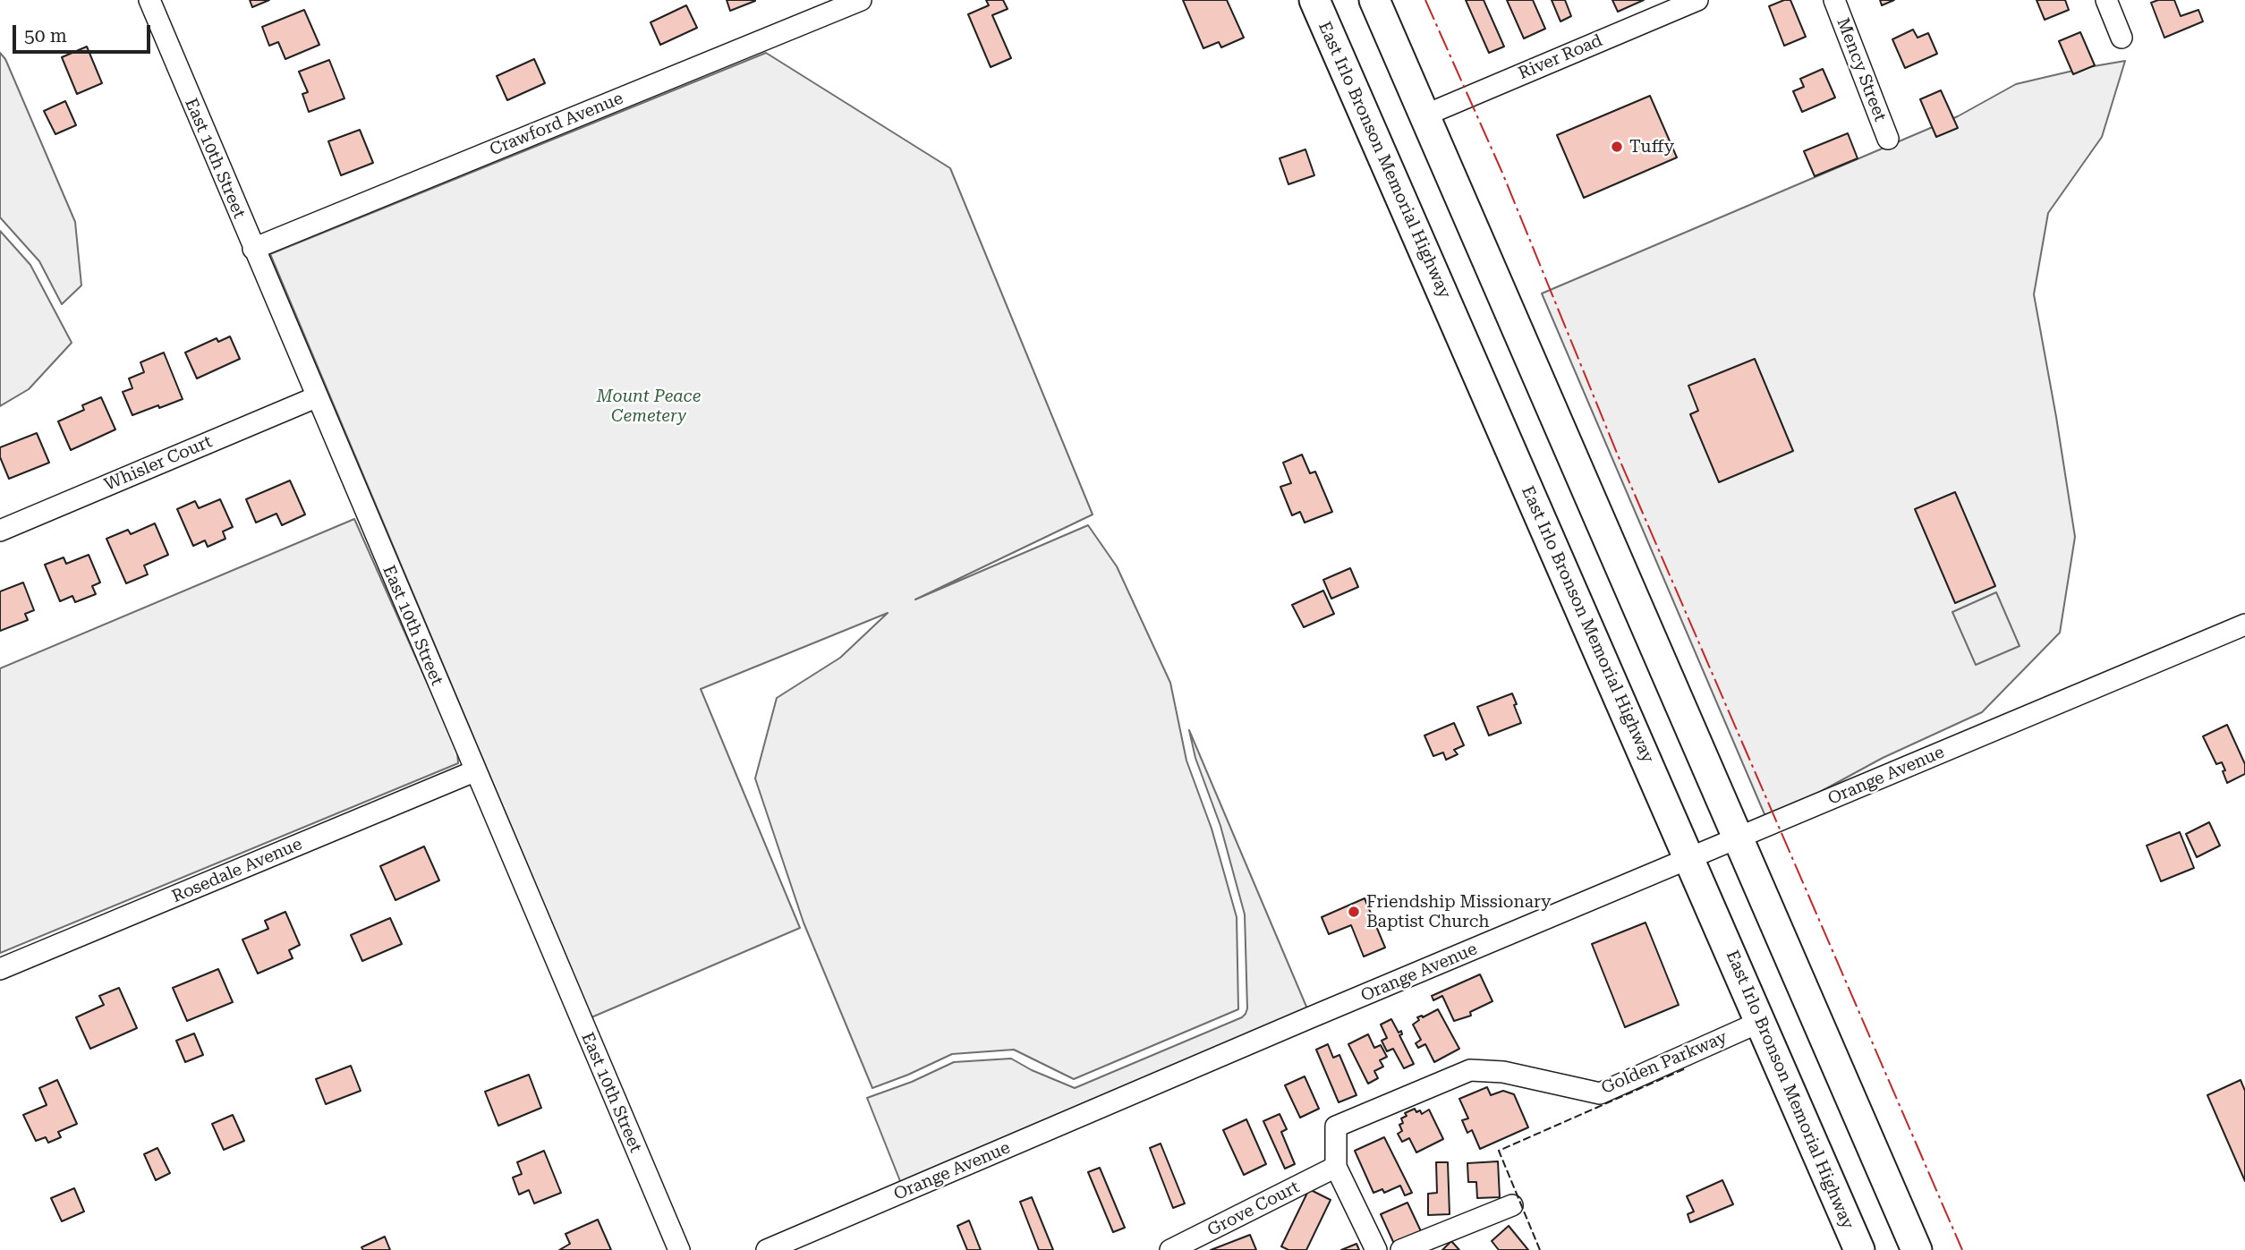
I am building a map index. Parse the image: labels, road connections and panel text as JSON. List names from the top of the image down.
{
  "streets": {
    "highway": ["East Irlo Bronson Memorial Highway"],
    "street": [
      "River Road",
      "Mency Street",
      "Crawford Avenue",
      "East 10th Street",
      "Whisler Court",
      "Orange Avenue",
      "Rosedale Avenue",
      "Golden Parkway",
      "Grove Court"
    ]
  },
  "crossings": [
    ["Crawford Avenue", "East 10th Street"],
    ["East 10th Street", "Whisler Court"],
    ["East 10th Street", "Rosedale Avenue"],
    ["East Irlo Bronson Memorial Highway", "Orange Avenue"],
    ["East Irlo Bronson Memorial Highway", "Golden Parkway"],
    ["Golden Parkway", "Grove Court"]
  ],
  "parks": ["Mount Peace Cemetery"],
  "places": ["Tuffy", "Friendship Missionary Baptist Church"],
  "scale_bar": "50 m"
}
